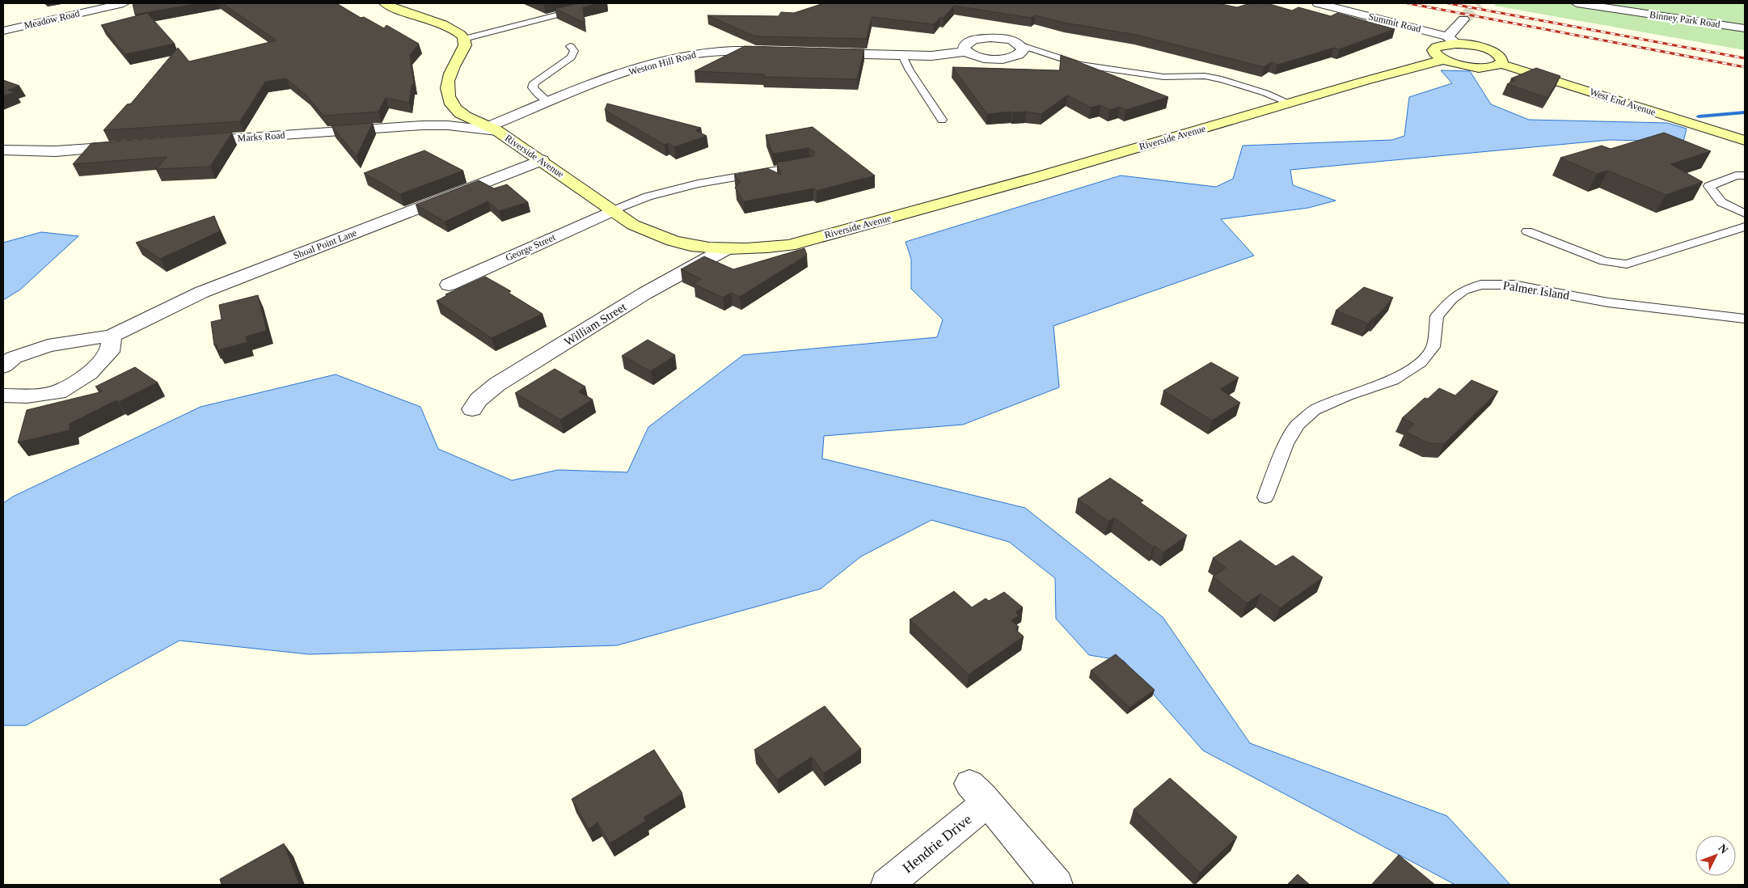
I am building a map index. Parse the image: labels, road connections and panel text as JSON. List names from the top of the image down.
{
  "streets": {
    "street": [
      "Meadow Road",
      "Binney Park Road",
      "Summit Road",
      "Weston Hill Road",
      "West End Avenue",
      "Marks Road",
      "Riverside Avenue",
      "Shoal Point Lane",
      "George Street",
      "William Street",
      "Hendrie Drive"
    ],
    "lane": ["Palmer Island"]
  },
  "crossings": [
    ["Weston Hill Road", "Marks Road"],
    ["Weston Hill Road", "Riverside Avenue"],
    ["Marks Road", "Riverside Avenue"],
    ["Riverside Avenue", "Shoal Point Lane"],
    ["Riverside Avenue", "George Street"],
    ["Riverside Avenue", "William Street"]
  ],
  "north": "top right"
}
